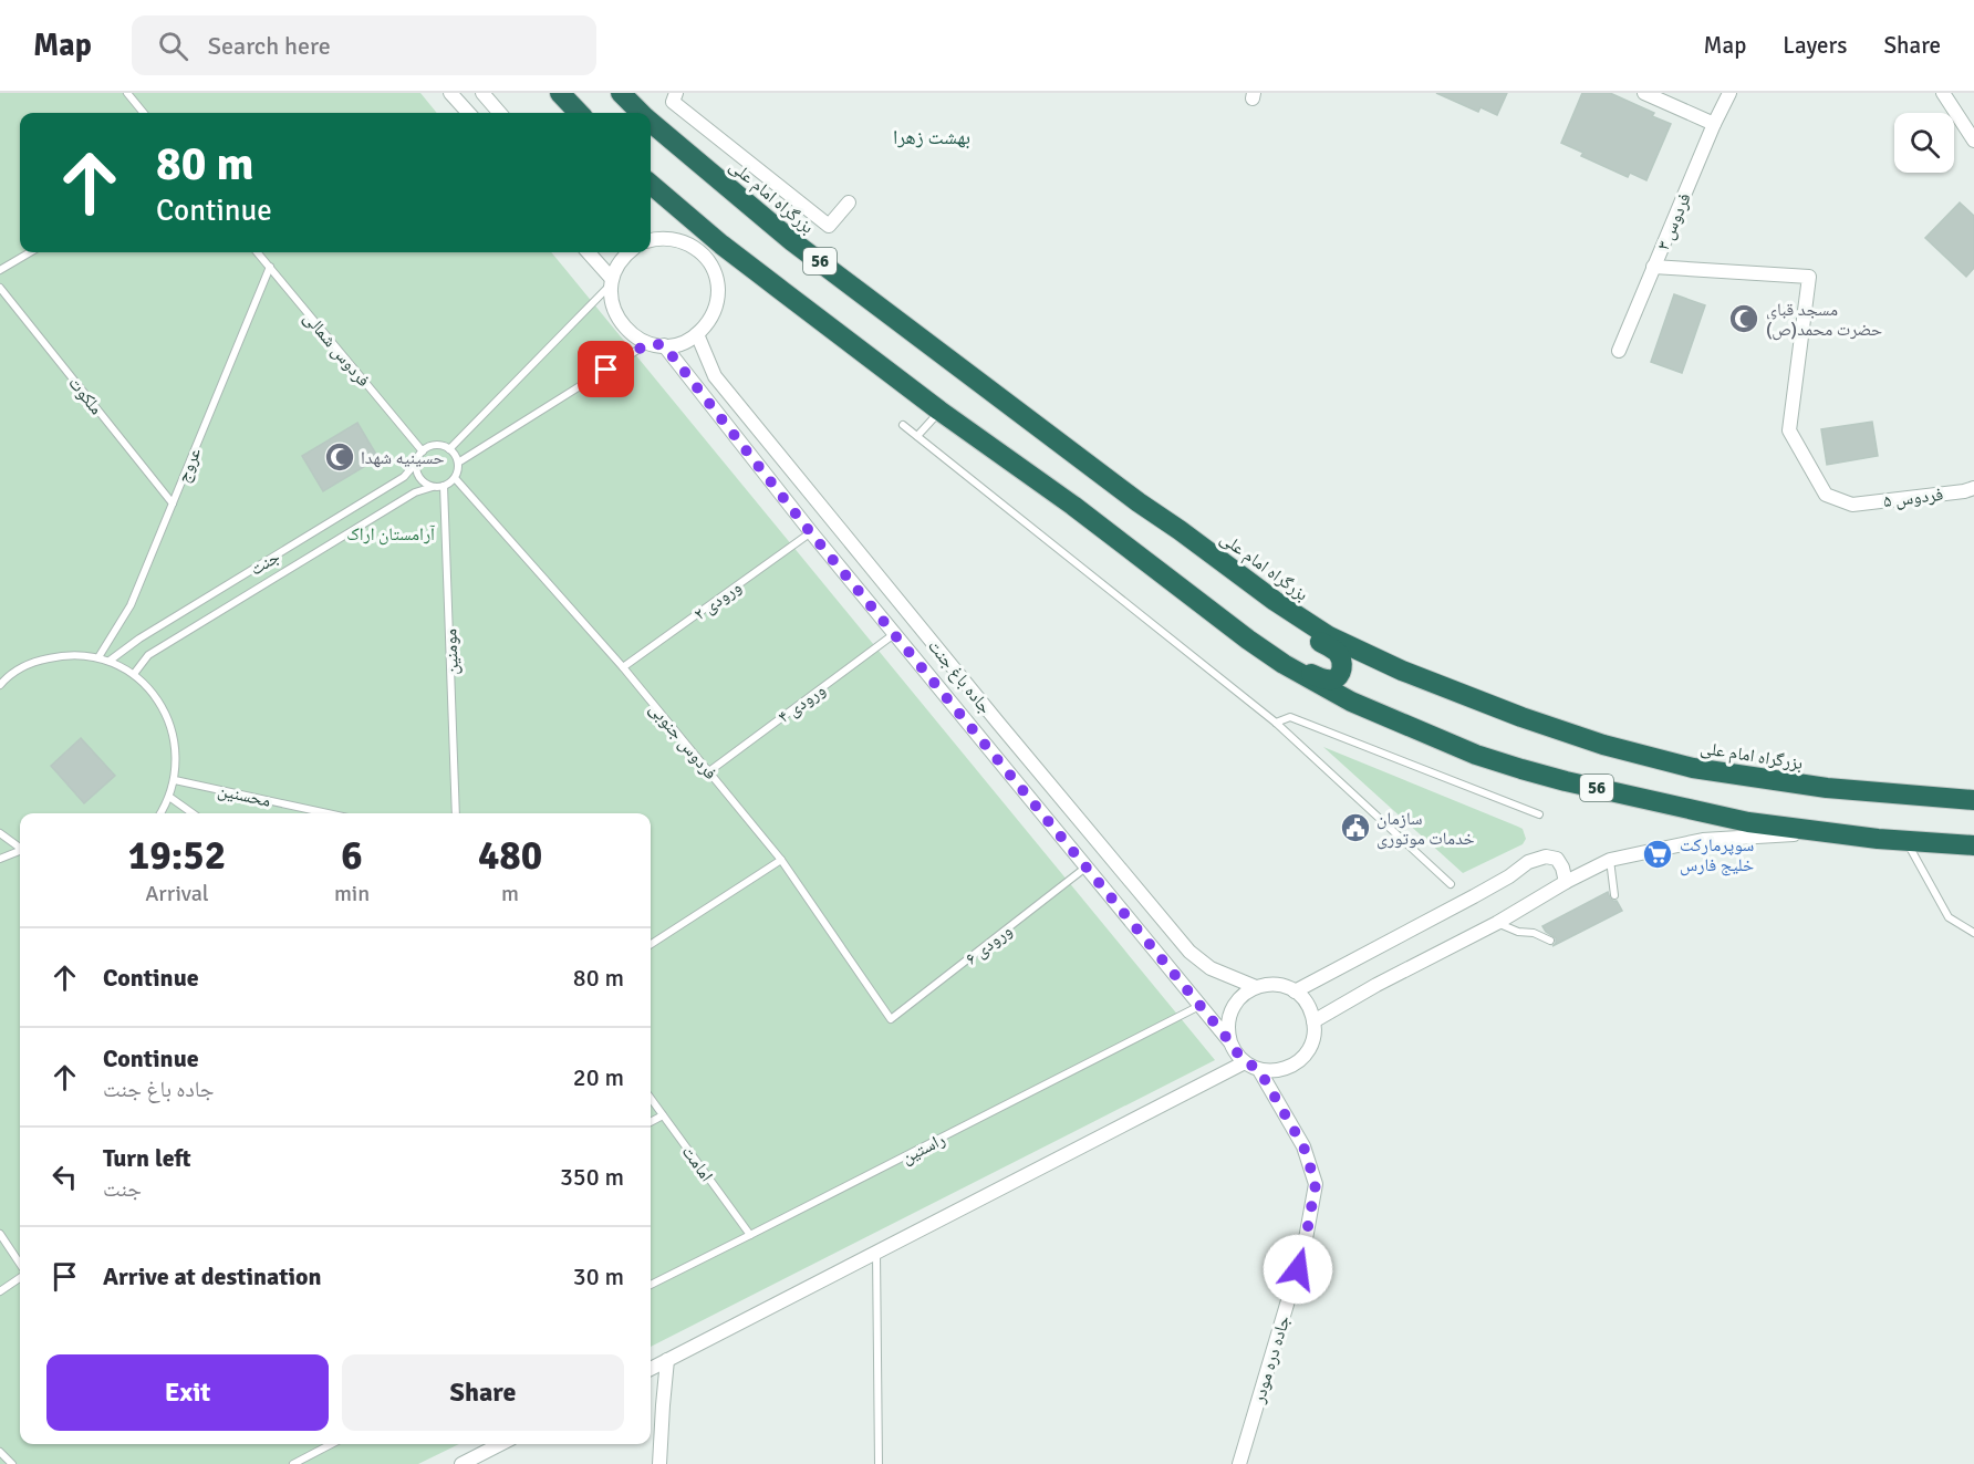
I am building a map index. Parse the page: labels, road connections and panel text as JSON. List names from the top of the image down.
{
  "streets": {
    "highway": ["بزرگراه امام علی", "56"],
    "street": [
      "فردوس ۳",
      "فردوس ۵",
      "جاده باغ جنت",
      "جاده دره مودر"
    ],
    "lane": [
      "فردوس شمالی",
      "ملکوت",
      "عروج",
      "جنت",
      "ورودی ۲",
      "مومنین",
      "ورودی ۴",
      "فردوس جنوبی",
      "محسنین",
      "ورودی ۶",
      "راستین",
      "امامت"
    ]
  },
  "crossings": [
    ["فردوس ۳", "فردوس ۵"],
    ["فردوس شمالی", "عروج"],
    ["فردوس شمالی", "جنت"],
    ["فردوس شمالی", "مومنین"],
    ["فردوس شمالی", "فردوس جنوبی"],
    ["ملکوت", "عروج"],
    ["جنت", "مومنین"],
    ["جنت", "فردوس جنوبی"],
    ["ورودی ۲", "جاده باغ جنت"],
    ["ورودی ۲", "فردوس جنوبی"],
    ["مومنین", "فردوس جنوبی"],
    ["جاده باغ جنت", "ورودی ۴"],
    ["جاده باغ جنت", "ورودی ۶"],
    ["جاده باغ جنت", "راستین"],
    ["جاده باغ جنت", "جاده دره مودر"],
    ["ورودی ۴", "فردوس جنوبی"],
    ["فردوس جنوبی", "ورودی ۶"],
    ["راستین", "امامت"]
  ],
  "districts": ["بهشت زهرا"],
  "parks": ["آرامستان اراک"],
  "places": {
    "mosque": ["مسجد قبای حضرت محمد‌(ص)", "حسینیه شهدا"],
    "public building": ["سازمان خدمات موتوری"],
    "supermarket": ["سوپرمارکت خلیج فارس"]
  },
  "page": {
    "header": "Map",
    "search": "Search here",
    "nav": ["Map", "Layers", "Share"],
    "turn": ["80 m", "Continue"],
    "eta": [
      "19:52",
      "Arrival",
      "6",
      "min",
      "480",
      "m"
    ],
    "list": [
      {
        "name": "Continue",
        "value": "80 m"
      },
      {
        "name": "Continue",
        "note": "جاده باغ جنت",
        "value": "20 m"
      },
      {
        "name": "Turn left",
        "note": "جنت",
        "value": "350 m"
      },
      {
        "name": "Arrive at destination",
        "value": "30 m"
      }
    ],
    "buttons": ["Exit", "Share"]
  }
}
